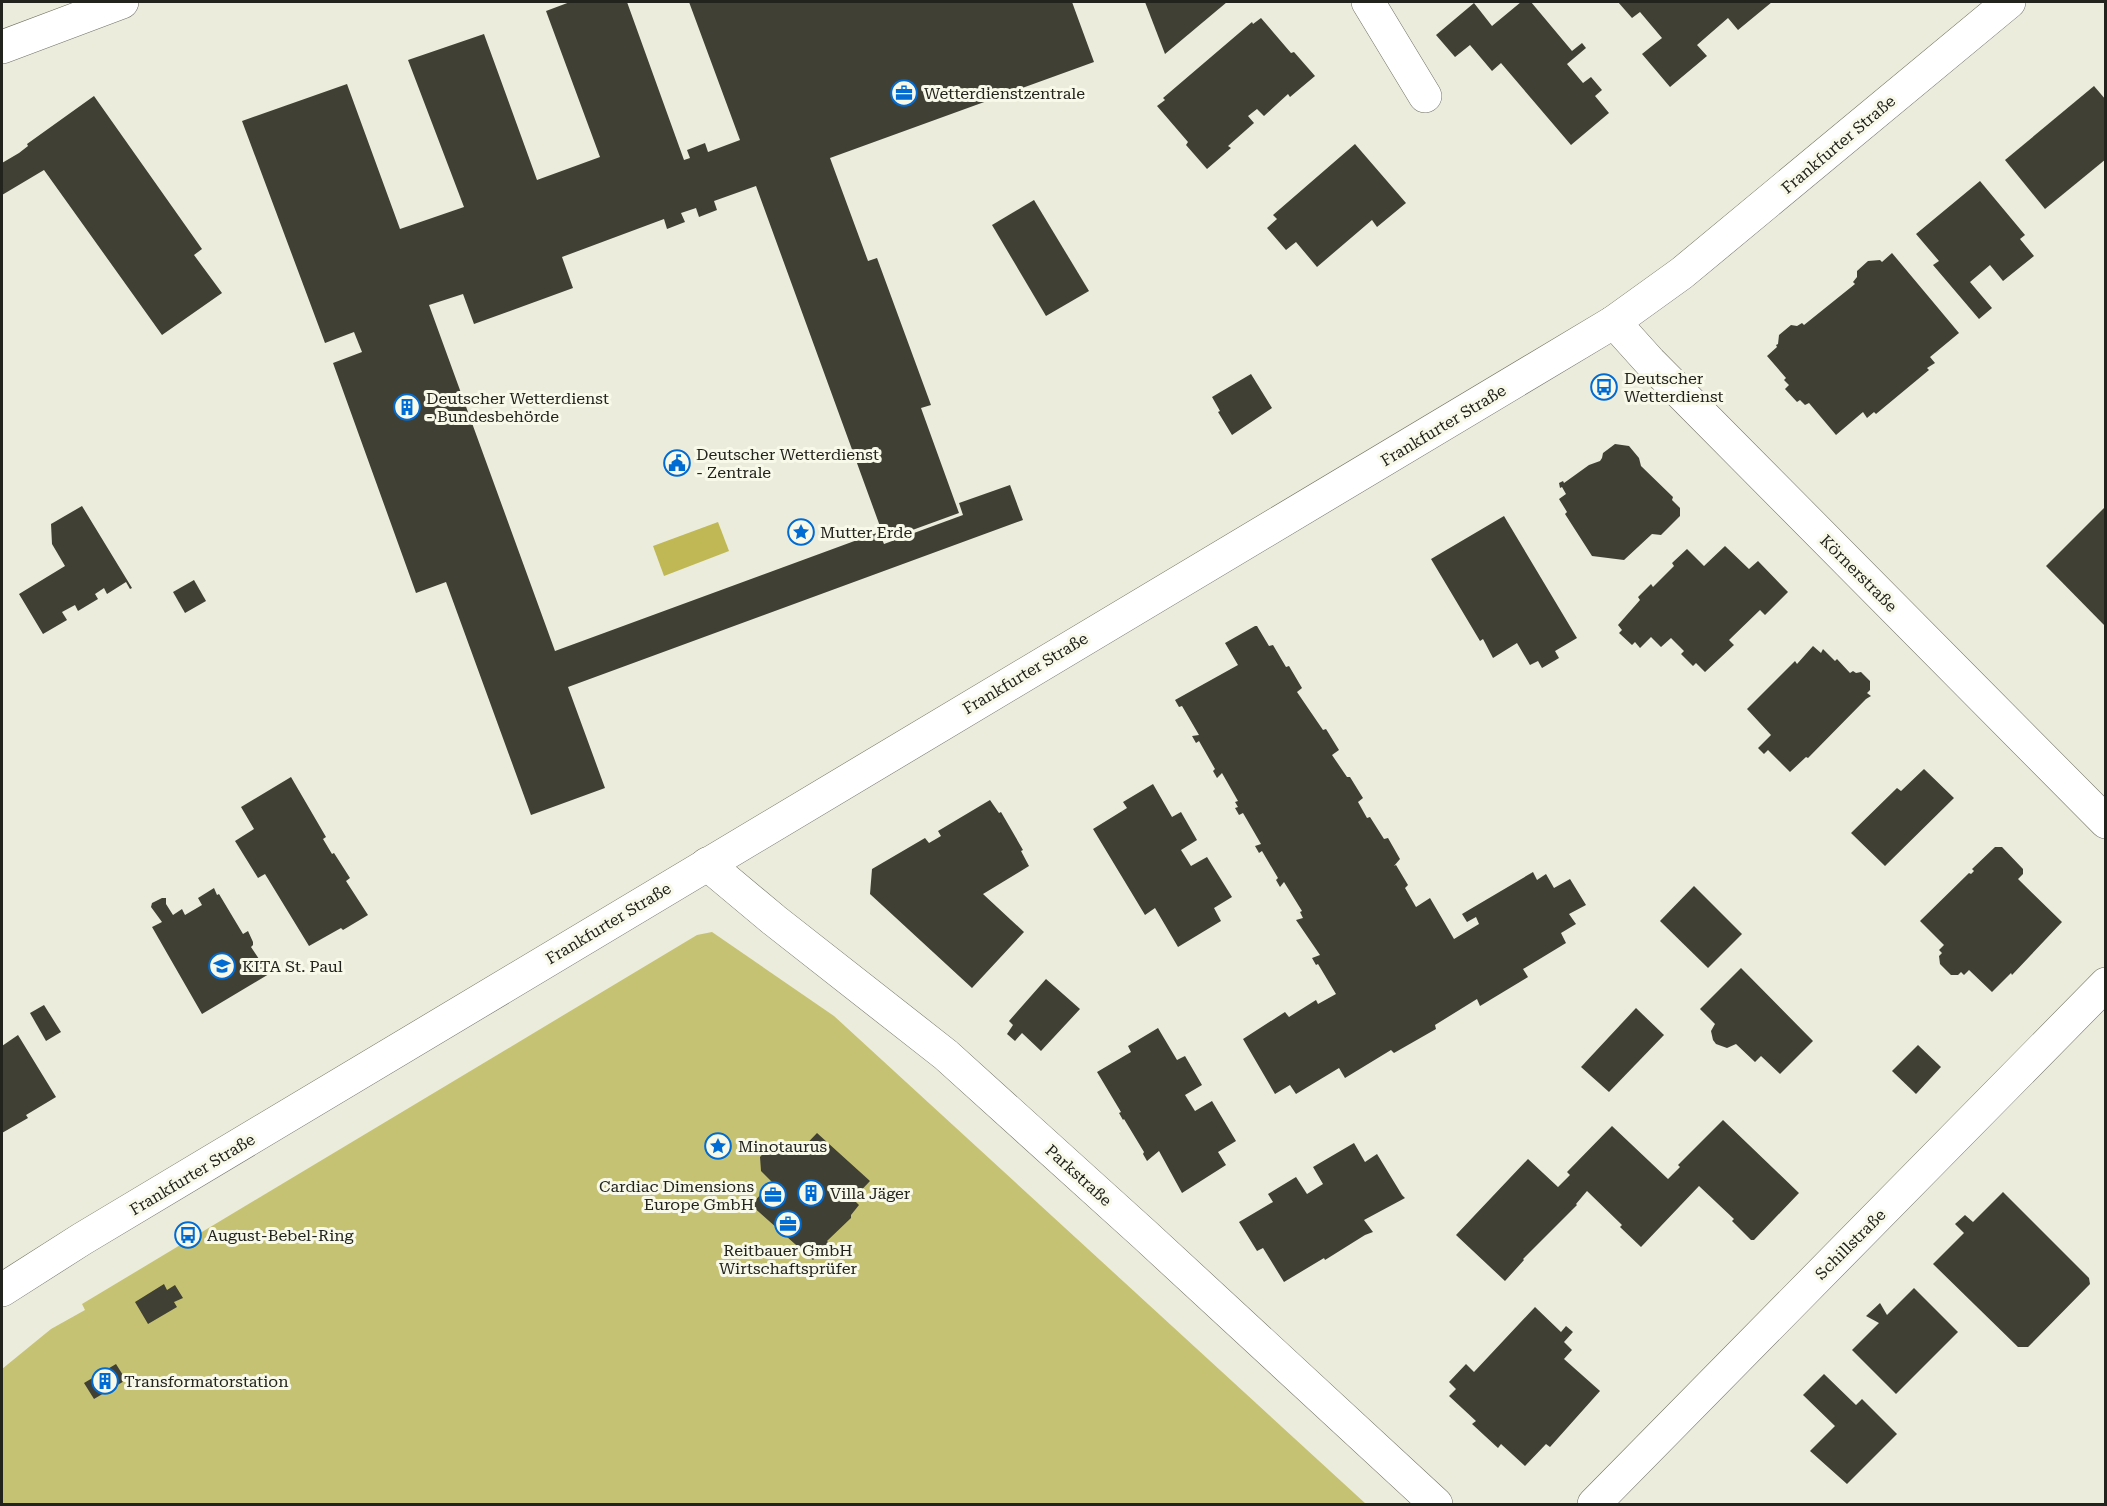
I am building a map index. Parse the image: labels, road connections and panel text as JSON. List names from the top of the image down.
{
  "streets": {
    "street": [
      "Frankfurter Straße",
      "Körnerstraße",
      "Parkstraße",
      "Schillstraße"
    ]
  },
  "crossings": [
    ["Frankfurter Straße", "Körnerstraße"],
    ["Frankfurter Straße", "Parkstraße"]
  ],
  "places": {
    "office": ["Wetterdienstzentrale", "Cardiac Dimensions Europe GmbH", "Reitbauer GmbH Wirtschaftsprüfer"],
    "bus stop": ["Deutscher Wetterdienst", "August-Bebel-Ring"],
    "building": ["Deutscher Wetterdienst - Bundesbehörde", "Villa Jäger", "Transformatorstation"],
    "public building": ["Deutscher Wetterdienst - Zentrale"],
    "place": ["Mutter Erde", "Minotaurus"],
    "school or university": ["KITA St. Paul"]
  }
}
